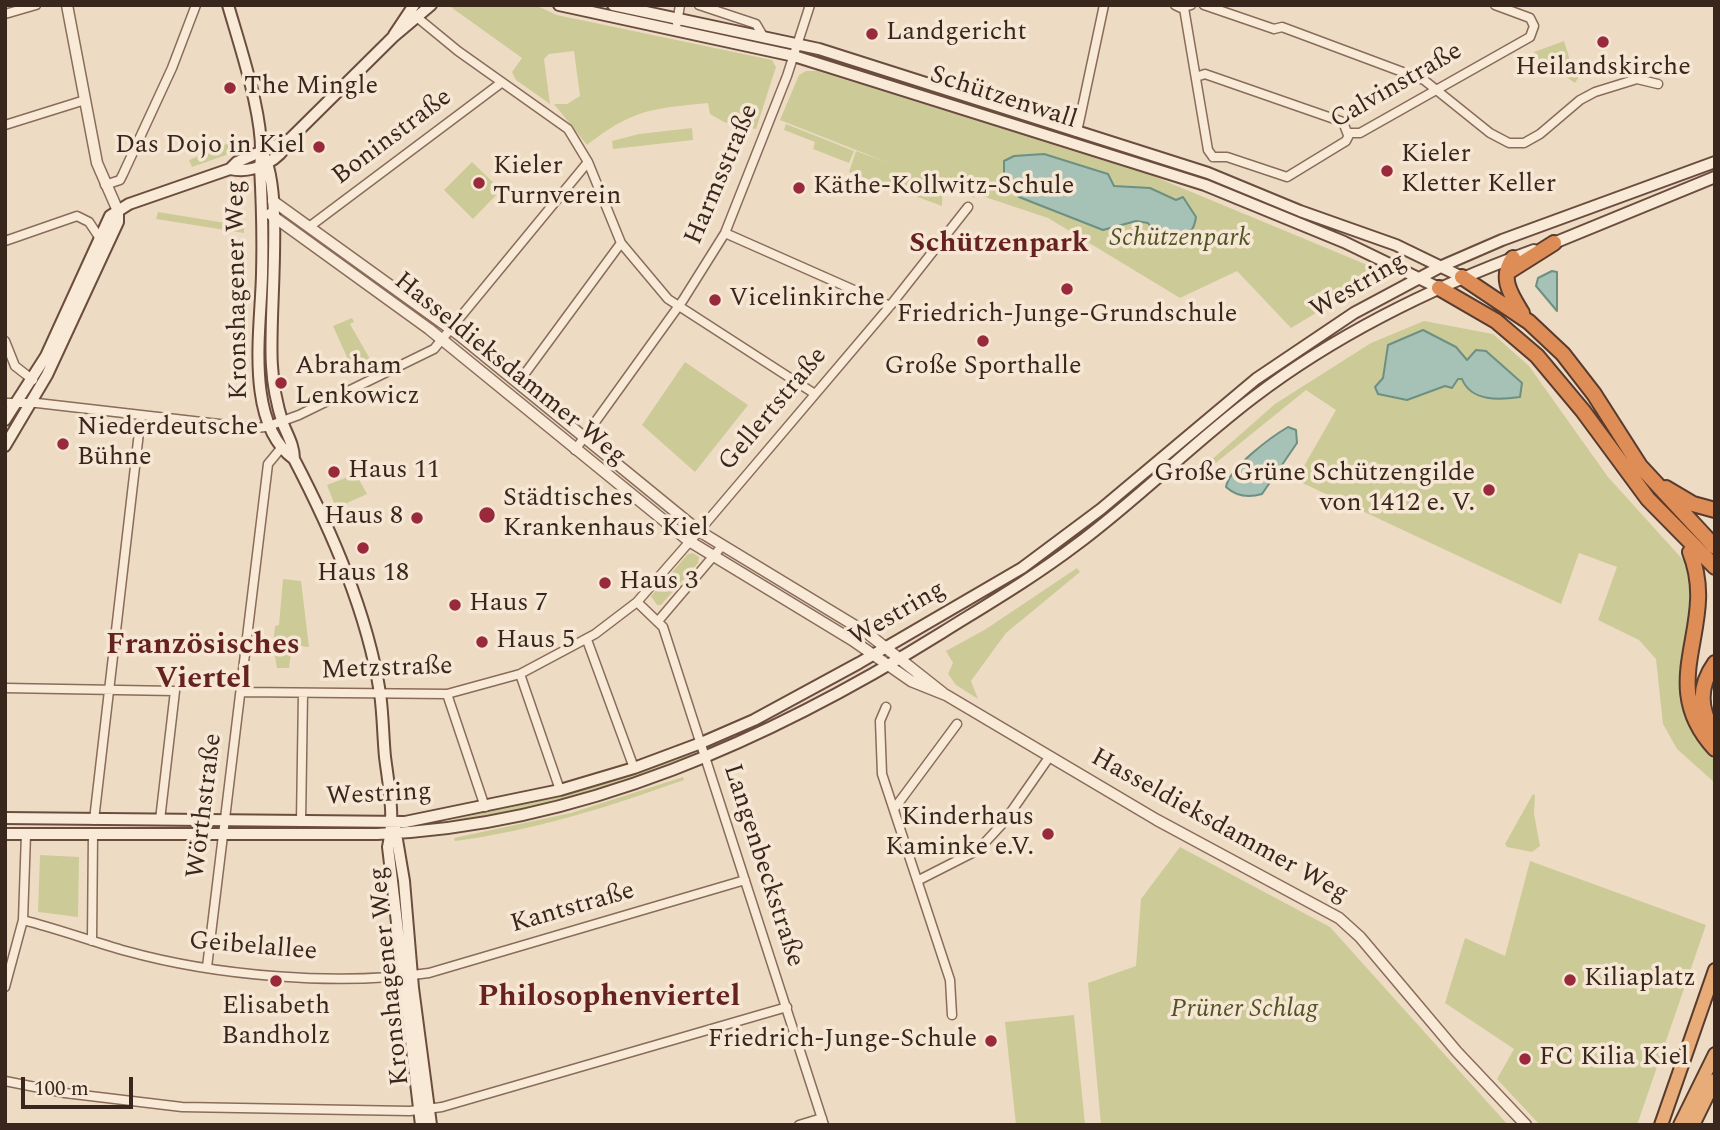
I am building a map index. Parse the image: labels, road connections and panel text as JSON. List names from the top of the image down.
{
  "streets": {
    "main road": ["Schützenwall", "Westring", "Kronshagener Weg"],
    "street": [
      "Calvinstraße",
      "Boninstraße",
      "Harmsstraße",
      "Hasseldieksdammer Weg",
      "Gellertstraße",
      "Metzstraße",
      "Wörthstraße",
      "Langenbeckstraße",
      "Kantstraße",
      "Geibelallee"
    ]
  },
  "crossings": [
    ["Schützenwall", "Harmsstraße"],
    ["Schützenwall", "Westring"],
    ["Boninstraße", "Hasseldieksdammer Weg"],
    ["Harmsstraße", "Hasseldieksdammer Weg"],
    ["Westring", "Kronshagener Weg"],
    ["Westring", "Hasseldieksdammer Weg"],
    ["Westring", "Wörthstraße"],
    ["Westring", "Langenbeckstraße"],
    ["Kronshagener Weg", "Hasseldieksdammer Weg"],
    ["Kronshagener Weg", "Metzstraße"],
    ["Kronshagener Weg", "Wörthstraße"],
    ["Kronshagener Weg", "Kantstraße"],
    ["Kronshagener Weg", "Geibelallee"],
    ["Hasseldieksdammer Weg", "Gellertstraße"],
    ["Hasseldieksdammer Weg", "Metzstraße"],
    ["Gellertstraße", "Metzstraße"],
    ["Metzstraße", "Wörthstraße"],
    ["Wörthstraße", "Geibelallee"],
    ["Langenbeckstraße", "Kantstraße"],
    ["Kantstraße", "Geibelallee"]
  ],
  "districts": ["Schützenpark", "Französisches Viertel", "Philosophenviertel"],
  "parks": ["Schützenpark", "Prüner Schlag"],
  "places": [
    "Landgericht",
    "Heilandskirche",
    "The Mingle",
    "Das Dojo in Kiel",
    "Kieler Kletter Keller",
    "Kieler Turnverein",
    "Käthe-Kollwitz-Schule",
    "Friedrich-Junge-Grundschule",
    "Vicelinkirche",
    "Große Sporthalle",
    "Abraham Lenkowicz",
    "Niederdeutsche Bühne",
    "Haus 11",
    "Große Grüne Schützengilde von 1412 e. V.",
    "Städtisches Krankenhaus Kiel",
    "Haus 8",
    "Haus 18",
    "Haus 3",
    "Haus 7",
    "Haus 5",
    "Kinderhaus Kaminke e.V.",
    "Kiliaplatz",
    "Elisabeth Bandholz",
    "Friedrich-Junge-Schule",
    "FC Kilia Kiel"
  ],
  "scale_bar": "100 m"
}
